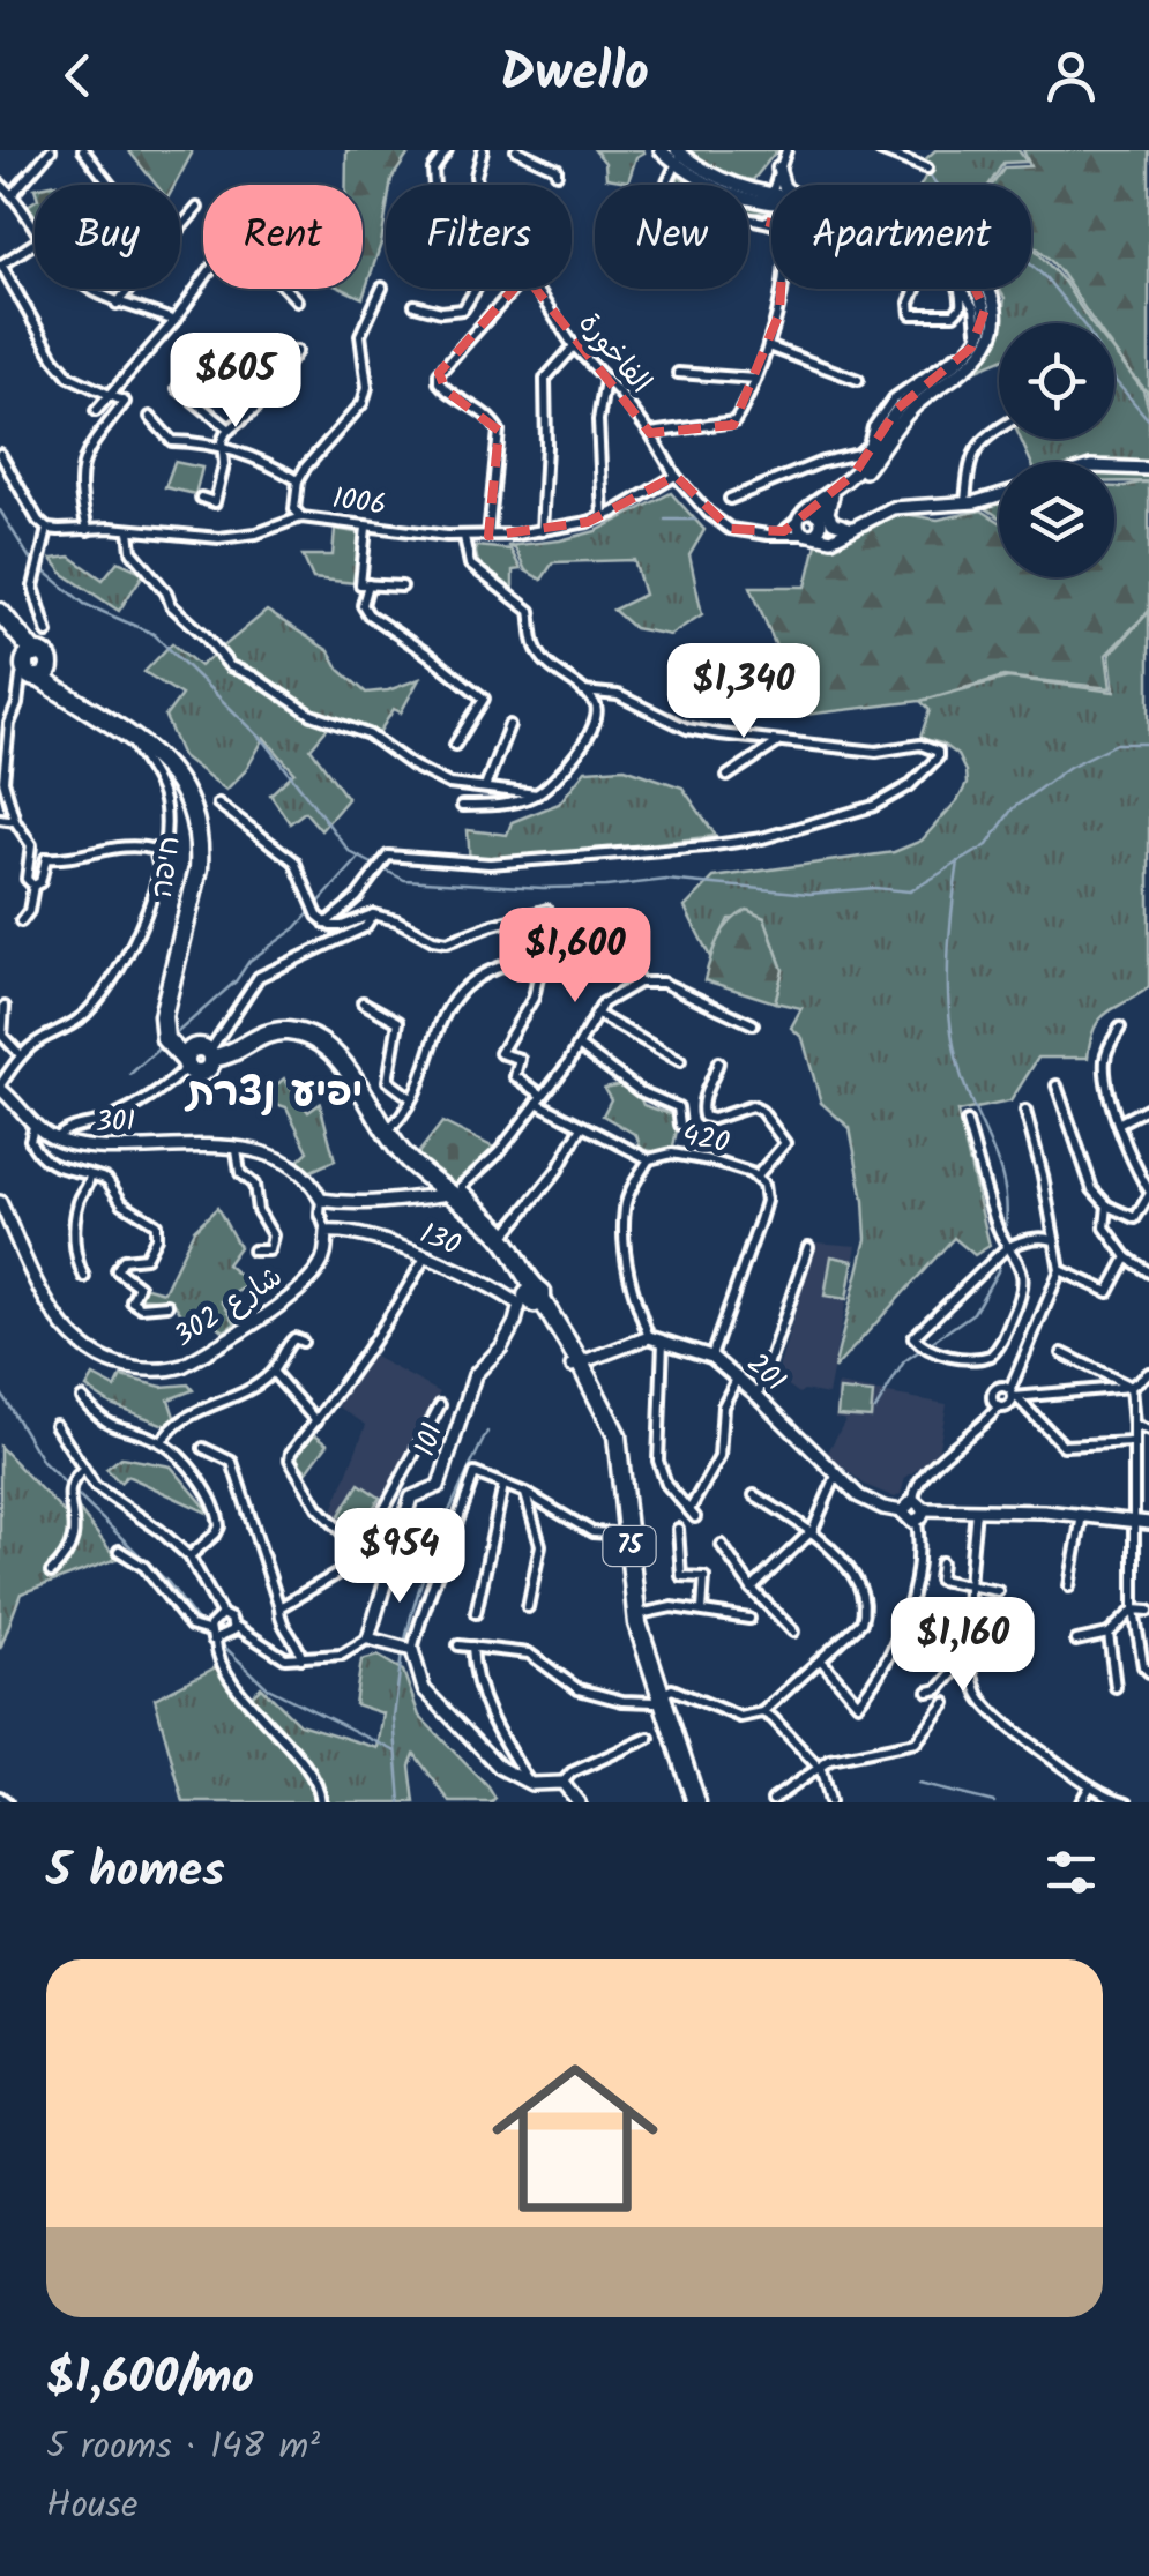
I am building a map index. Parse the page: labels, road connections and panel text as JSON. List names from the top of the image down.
{
  "streets": {
    "highway": ["חיפה", "75"],
    "street": [
      "الفاخورة",
      "1006",
      "301",
      "420",
      "130",
      "شارع 302",
      "201",
      "101"
    ]
  },
  "crossings": [
    ["الفاخورة", "1006"],
    ["חיפה", "75"],
    ["420", "201"],
    ["130", "شارع 302"],
    ["130", "101"],
    ["130", "75"],
    ["101", "75"]
  ],
  "districts": ["יפיע נצרת"],
  "page": {
    "header": "Dwello",
    "chip": [
      "Buy",
      "Rent",
      "Filters",
      "New",
      "Apartment"
    ],
    "price": [
      "$605",
      "$1,340",
      "$1,600",
      "$954",
      "$1,160"
    ],
    "heading": "5 homes",
    "list": [
      {
        "name": "$1,600/mo",
        "note": "5 rooms · 148 m² · House"
      }
    ]
  }
}
